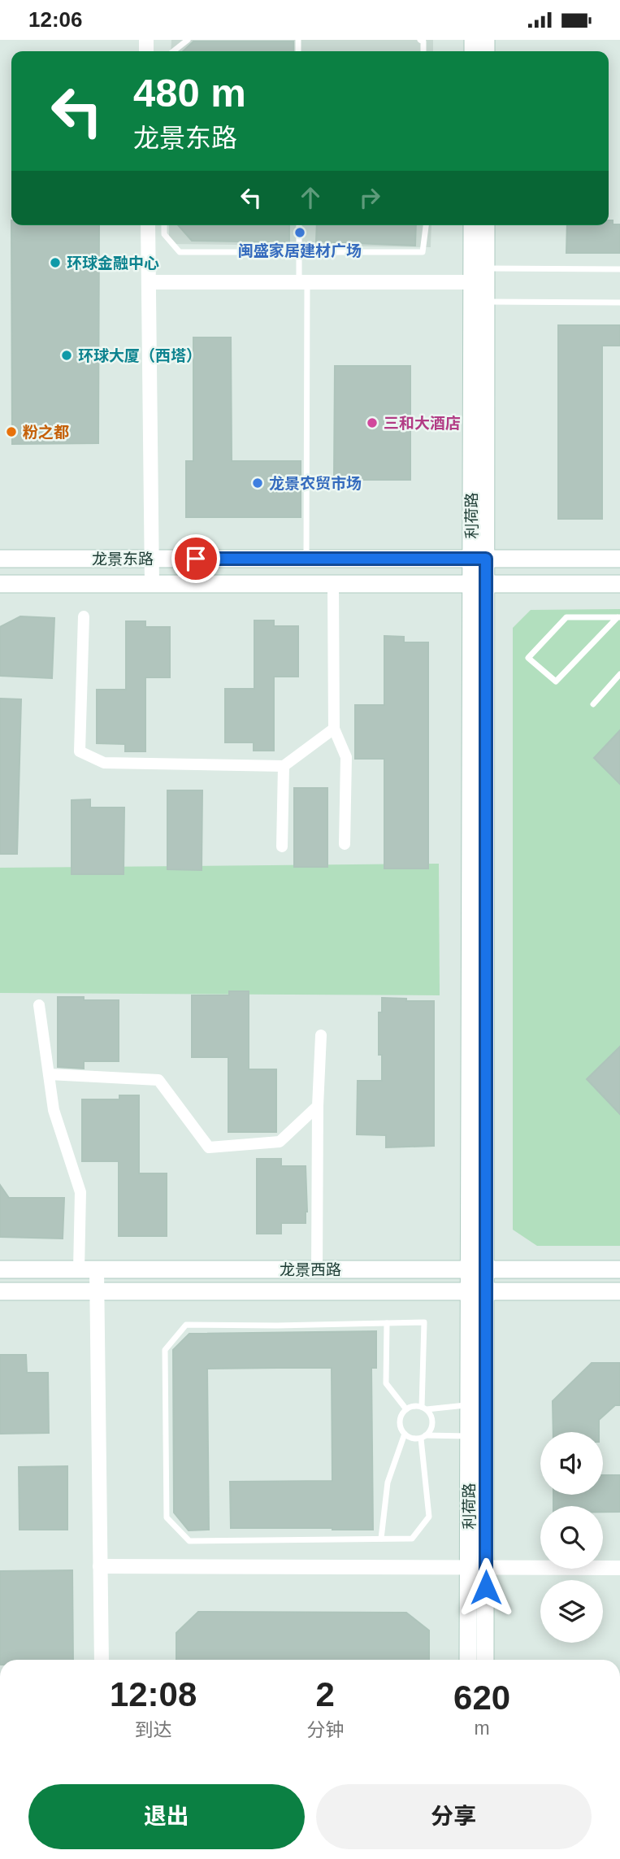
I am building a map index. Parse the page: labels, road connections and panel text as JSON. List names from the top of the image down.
{
  "streets": {
    "main road": ["利荷路", "龙景东路", "龙景西路"]
  },
  "crossings": [
    ["利荷路", "龙景东路"],
    ["利荷路", "龙景西路"]
  ],
  "places": [
    "闽盛家居建材广场",
    "环球金融中心",
    "环球大厦（西塔）",
    "三和大酒店",
    "粉之都",
    "龙景农贸市场"
  ],
  "page": {
    "status": "12:06",
    "turn": ["480 m", "龙景东路"],
    "eta": [
      "12:08",
      "到达",
      "2",
      "分钟",
      "620",
      "m"
    ],
    "buttons": ["退出", "分享"]
  }
}
